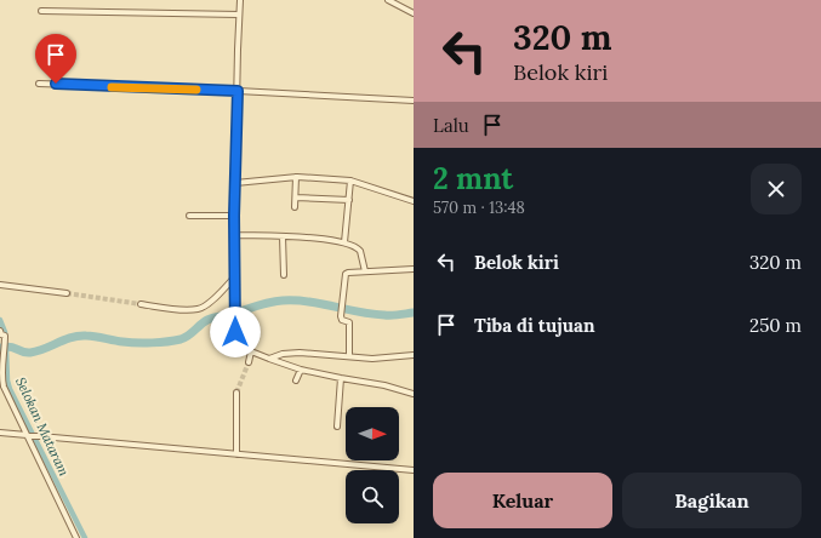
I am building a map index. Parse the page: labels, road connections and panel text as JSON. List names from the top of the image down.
{
  "water": ["Selokan Mataram"],
  "north": "right",
  "page": {
    "turn": ["320 m", "Belok kiri"],
    "then": "Lalu",
    "heading": ["2 mnt", "570 m · 13:48"],
    "list": [
      {
        "name": "Belok kiri",
        "value": "320 m"
      },
      {
        "name": "Tiba di tujuan",
        "value": "250 m"
      }
    ],
    "buttons": ["Keluar", "Bagikan"]
  }
}
